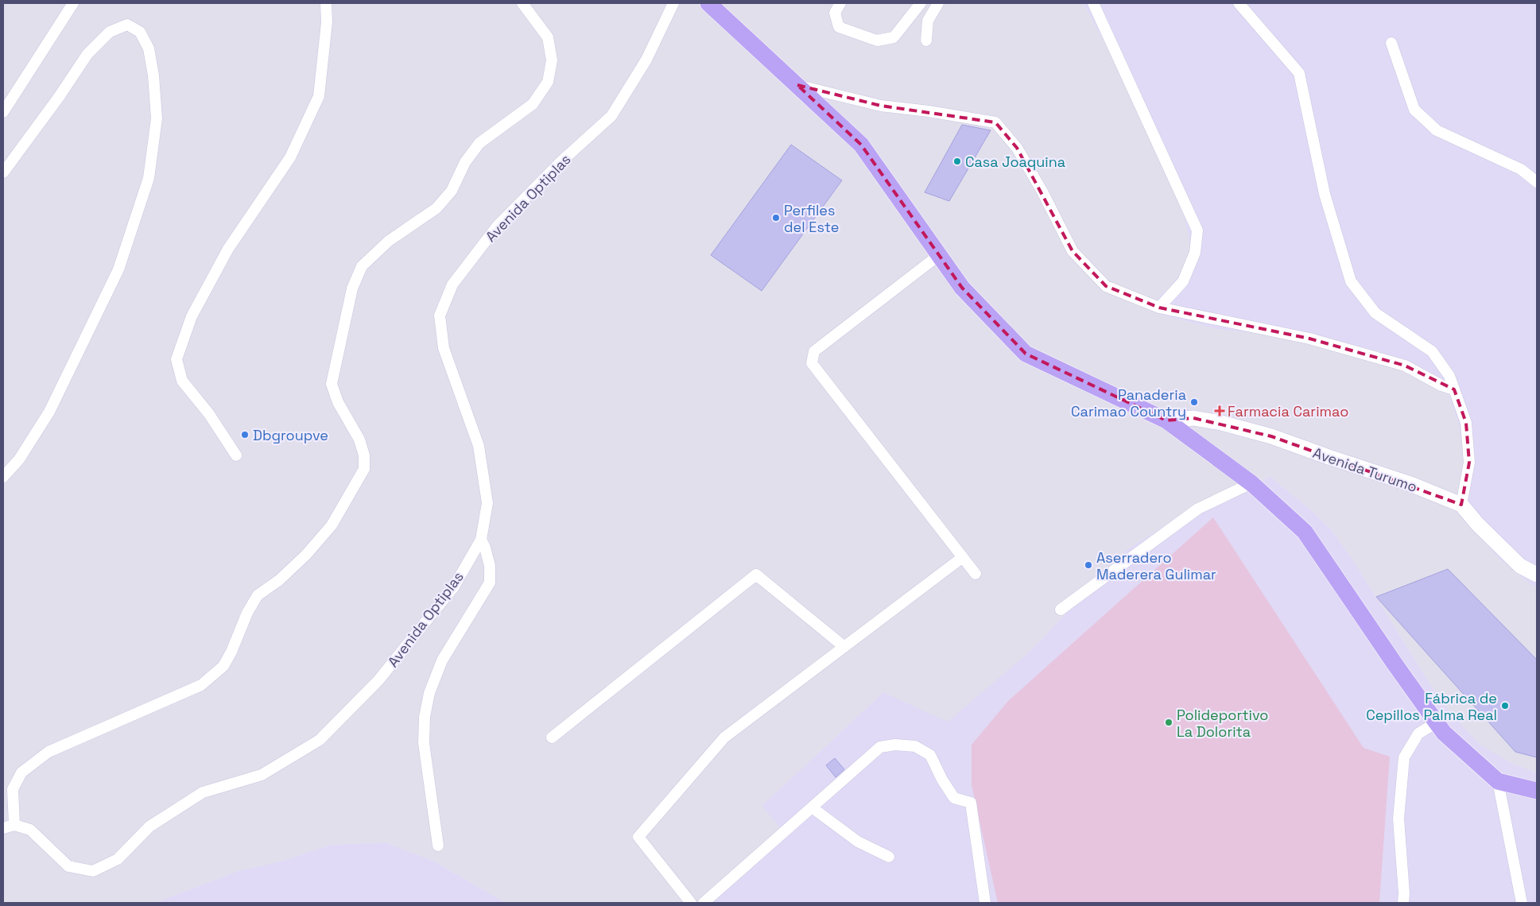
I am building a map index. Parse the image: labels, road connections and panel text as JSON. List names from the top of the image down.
{
  "streets": {
    "street": ["Avenida Optiplas", "Avenida Turumo"]
  },
  "places": {
    "other": [
      "Casa Joaquina",
      "Perfiles del Este",
      "Panaderia Carimao Country",
      "Dbgroupve",
      "Aserradero Maderera Gulimar",
      "Fábrica de Cepillos Palma Real",
      "Polideportivo La Dolorita"
    ],
    "health": ["Farmacia Carimao"]
  }
}
